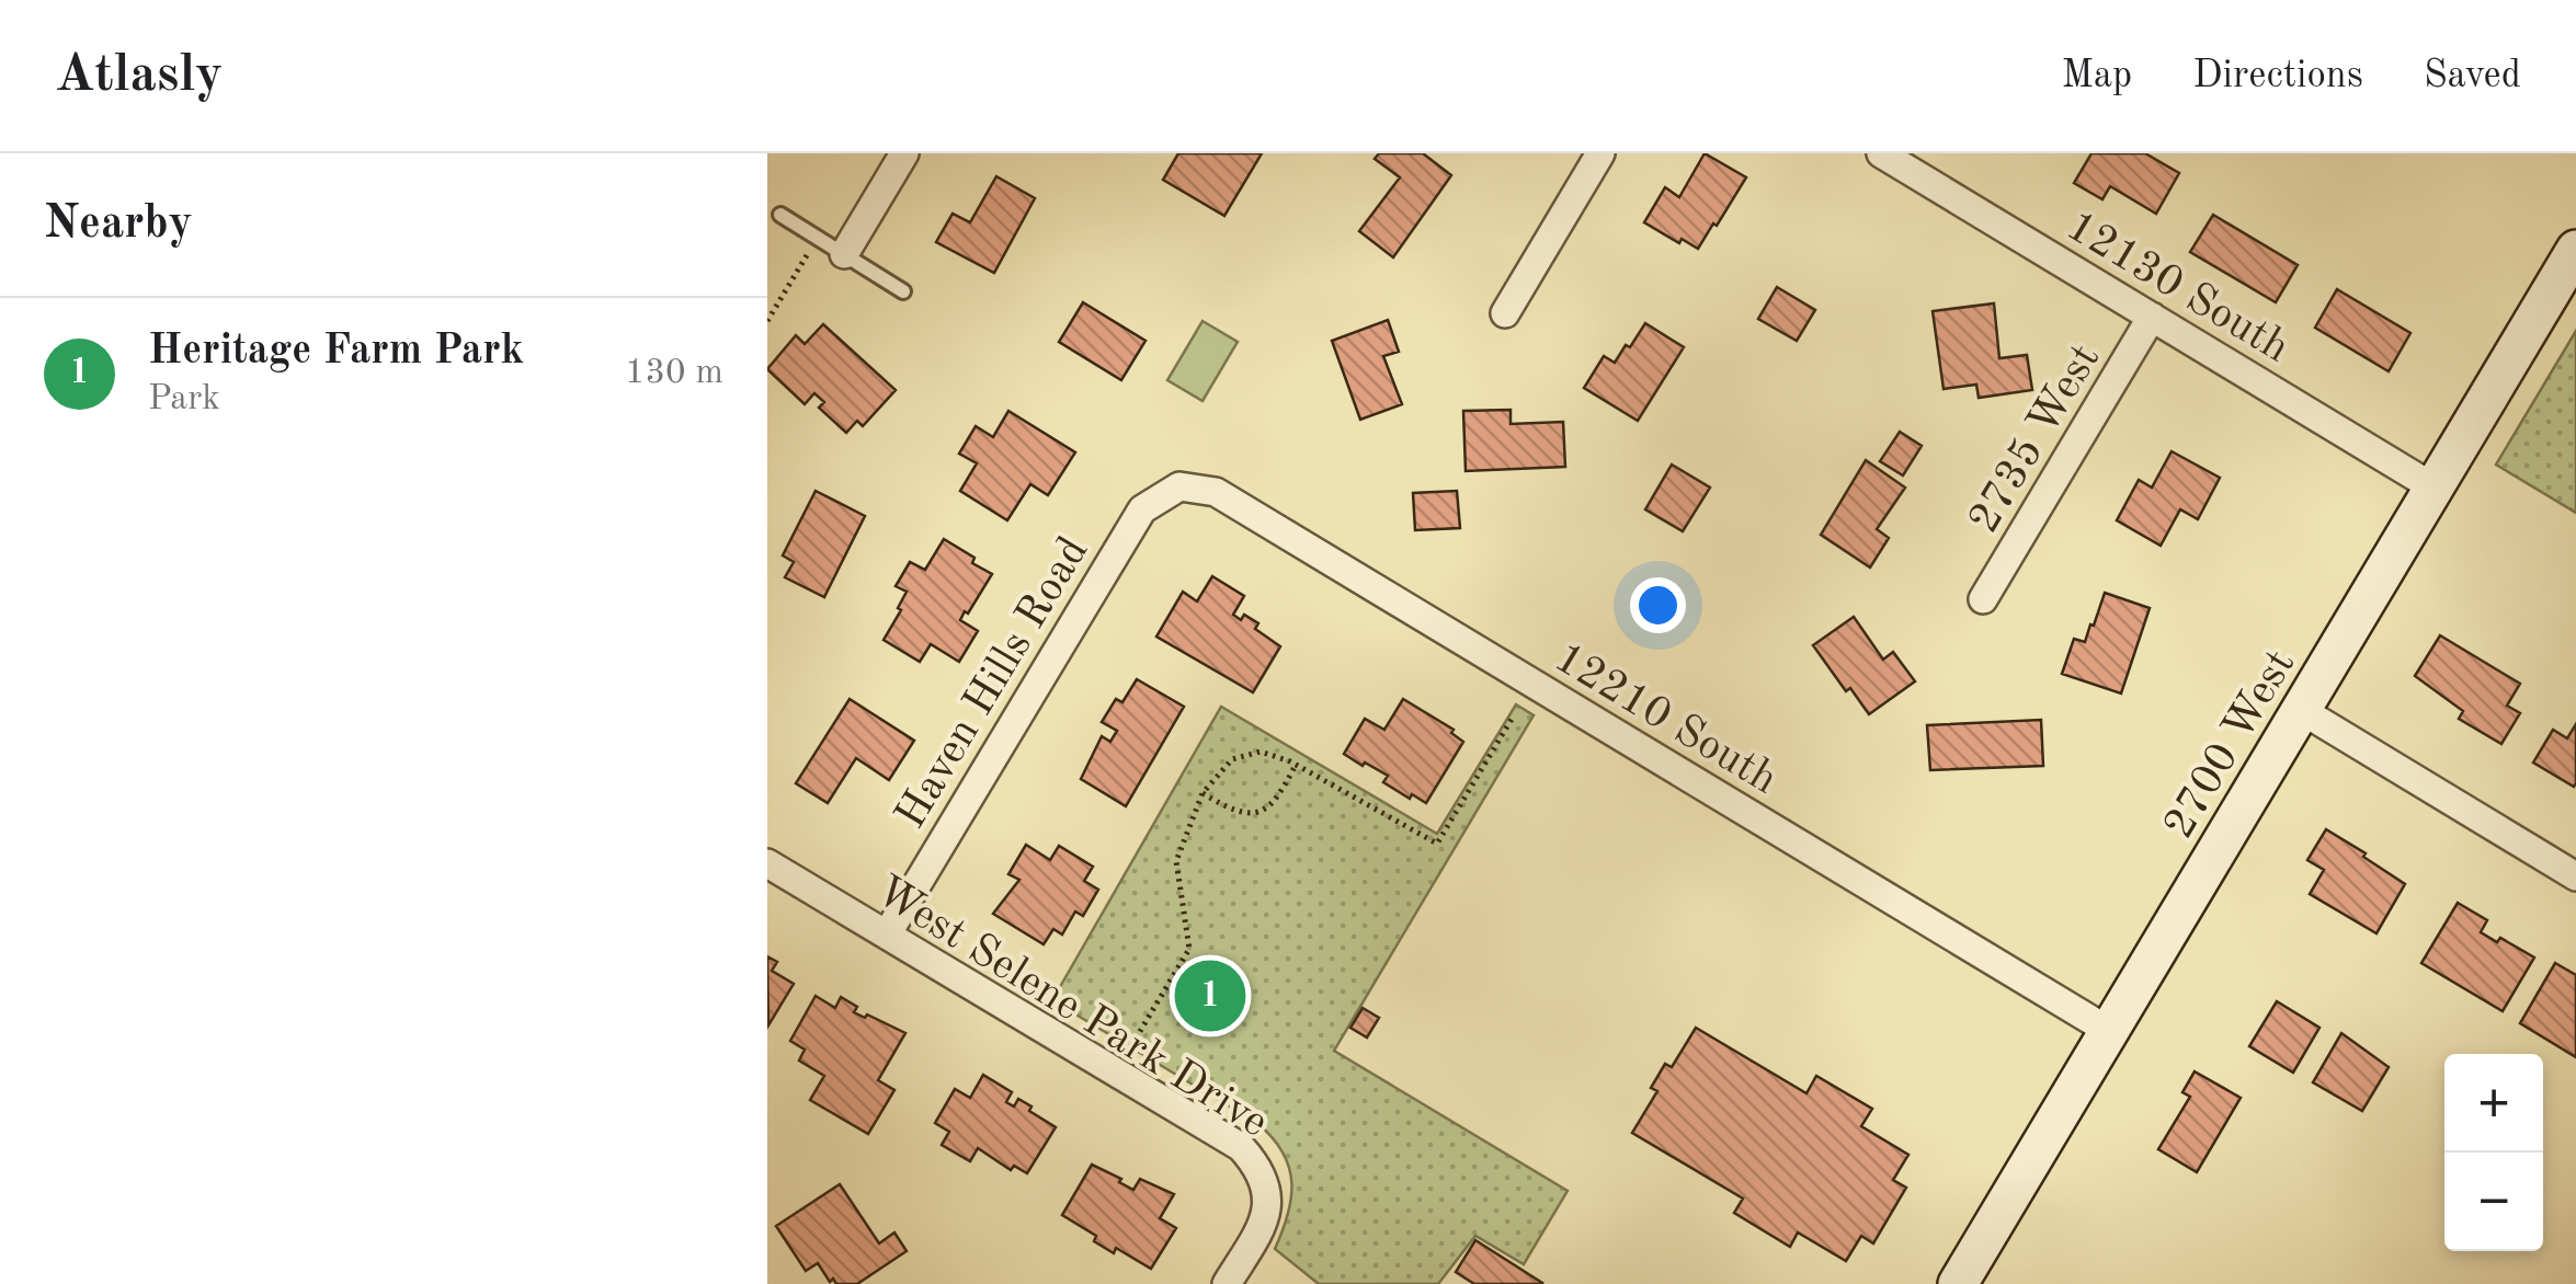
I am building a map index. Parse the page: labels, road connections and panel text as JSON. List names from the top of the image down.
{
  "streets": {
    "main road": ["2700 West"],
    "street": [
      "12130 South",
      "2735 West",
      "Haven Hills Road",
      "12210 South",
      "West Selene Park Drive"
    ]
  },
  "crossings": [
    ["12130 South", "2735 West"],
    ["12130 South", "2700 West"],
    ["Haven Hills Road", "12210 South"],
    ["Haven Hills Road", "West Selene Park Drive"],
    ["12210 South", "2700 West"]
  ],
  "page": {
    "header": "Atlasly",
    "nav": ["Map", "Directions", "Saved"],
    "heading": "Nearby",
    "list": [
      {
        "mark": "1",
        "name": "Heritage Farm Park",
        "note": "Park",
        "value": "130 m"
      }
    ],
    "pins": "1",
    "map_buttons": ["+", "−"]
  }
}
